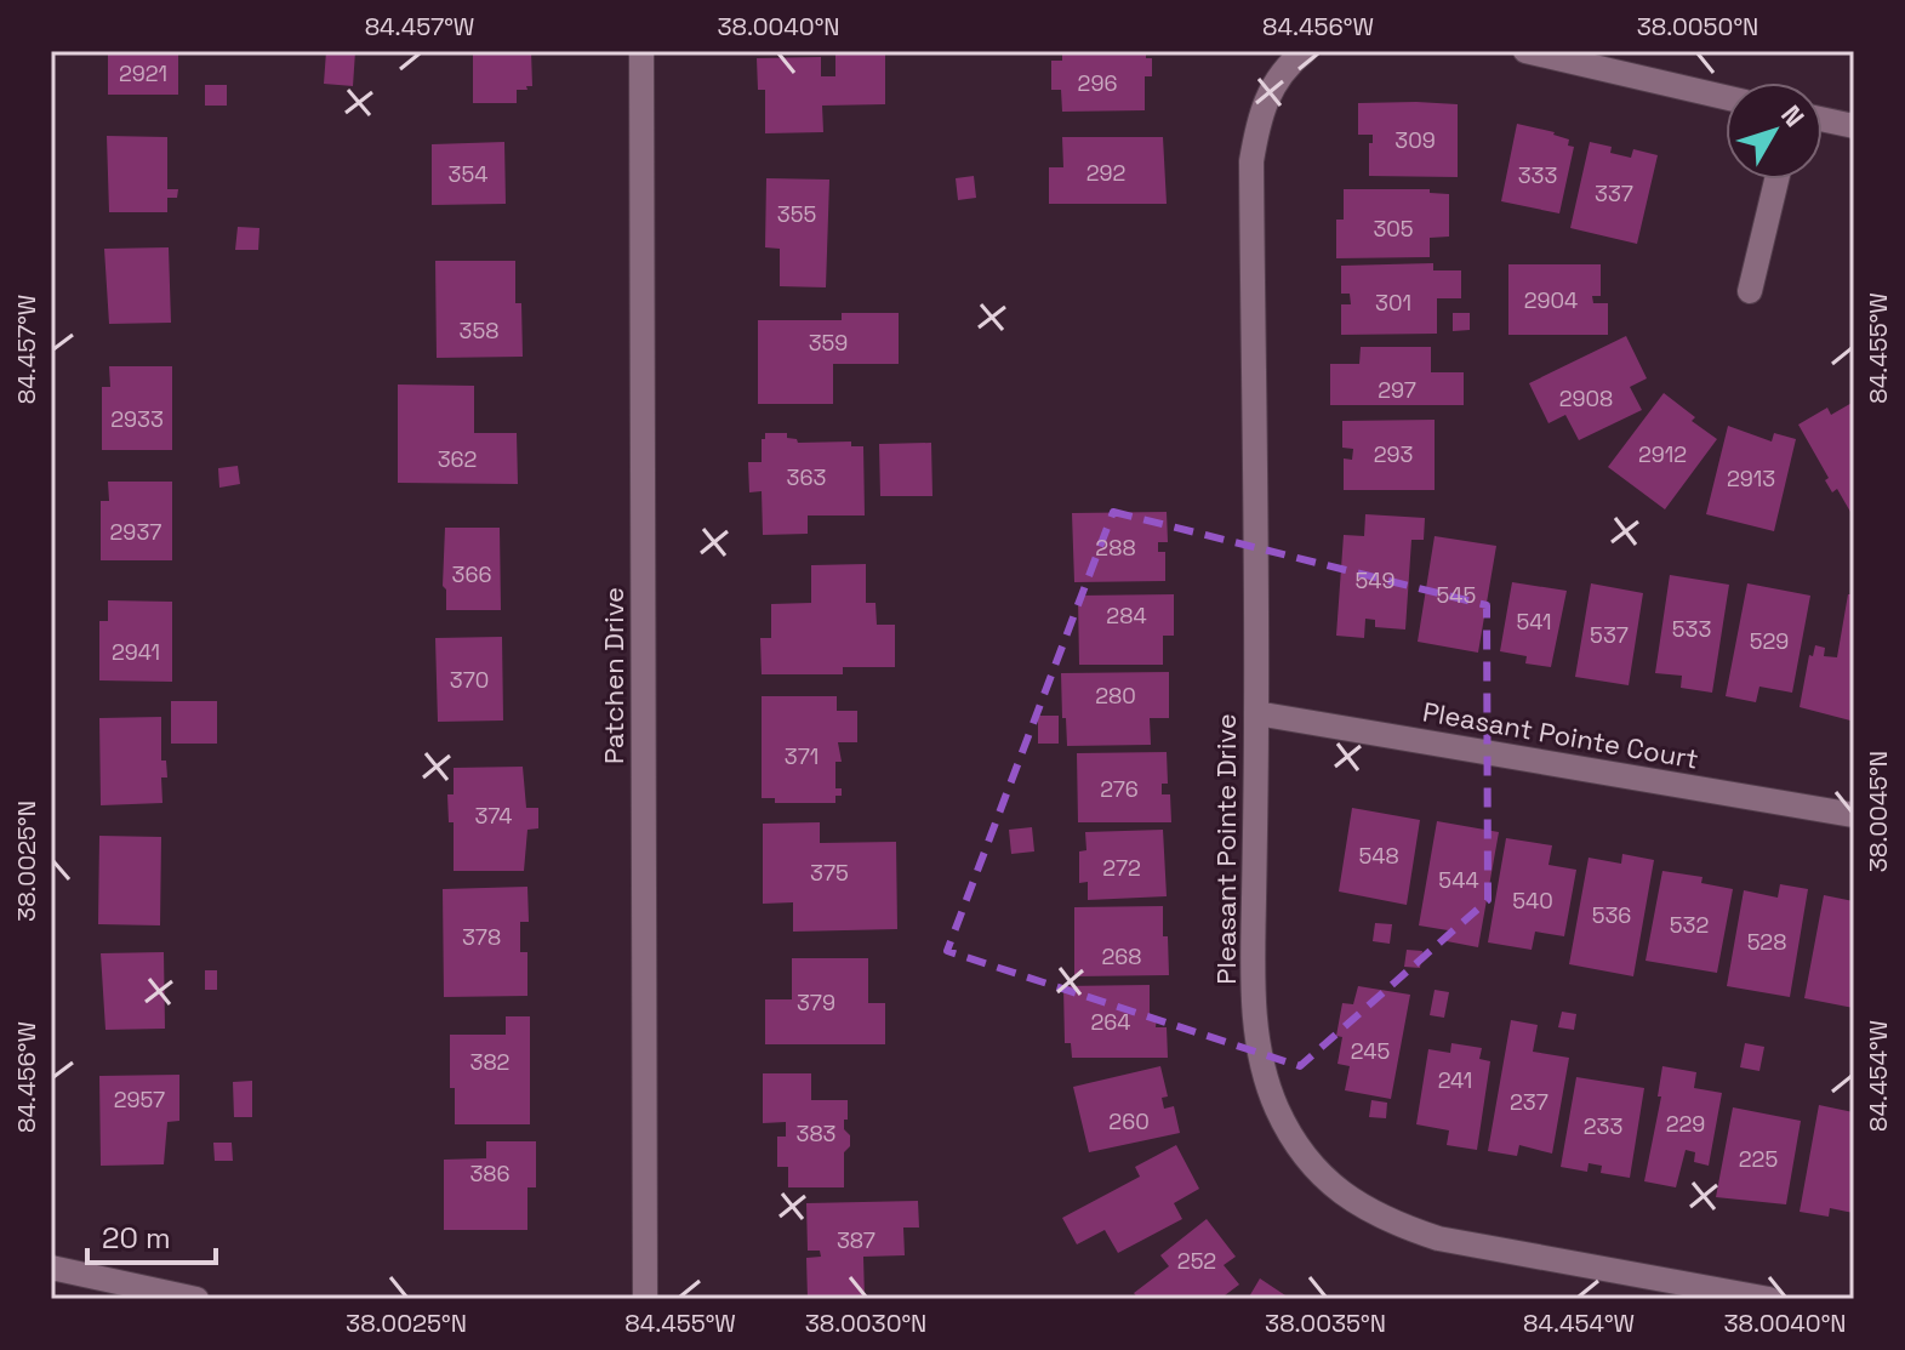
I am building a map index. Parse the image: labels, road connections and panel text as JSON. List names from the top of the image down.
{
  "streets": {
    "street": ["Patchen Drive", "Pleasant Pointe Court", "Pleasant Pointe Drive"]
  },
  "crossings": [
    ["Pleasant Pointe Court", "Pleasant Pointe Drive"]
  ],
  "house_numbers": [
    "2921",
    "296",
    "309",
    "292",
    "354",
    "333",
    "337",
    "355",
    "305",
    "2904",
    "301",
    "358",
    "359",
    "297",
    "2908",
    "2933",
    "293",
    "2912",
    "362",
    "363",
    "2913",
    "2937",
    "288",
    "366",
    "549",
    "545",
    "284",
    "541",
    "533",
    "537",
    "529",
    "2941",
    "370",
    "280",
    "371",
    "276",
    "374",
    "548",
    "272",
    "375",
    "544",
    "540",
    "536",
    "532",
    "378",
    "528",
    "268",
    "379",
    "264",
    "245",
    "382",
    "241",
    "2957",
    "237",
    "260",
    "229",
    "233",
    "383",
    "225",
    "386",
    "387",
    "252"
  ],
  "scale_bar": "20 m",
  "north": "top right",
  "coordinates": [
    "84.457°W",
    "38.0040°N",
    "84.456°W",
    "38.0050°N",
    "84.455°W",
    "38.0045°N",
    "38.0025°N",
    "84.454°W",
    "38.0030°N",
    "38.0035°N"
  ]
}
